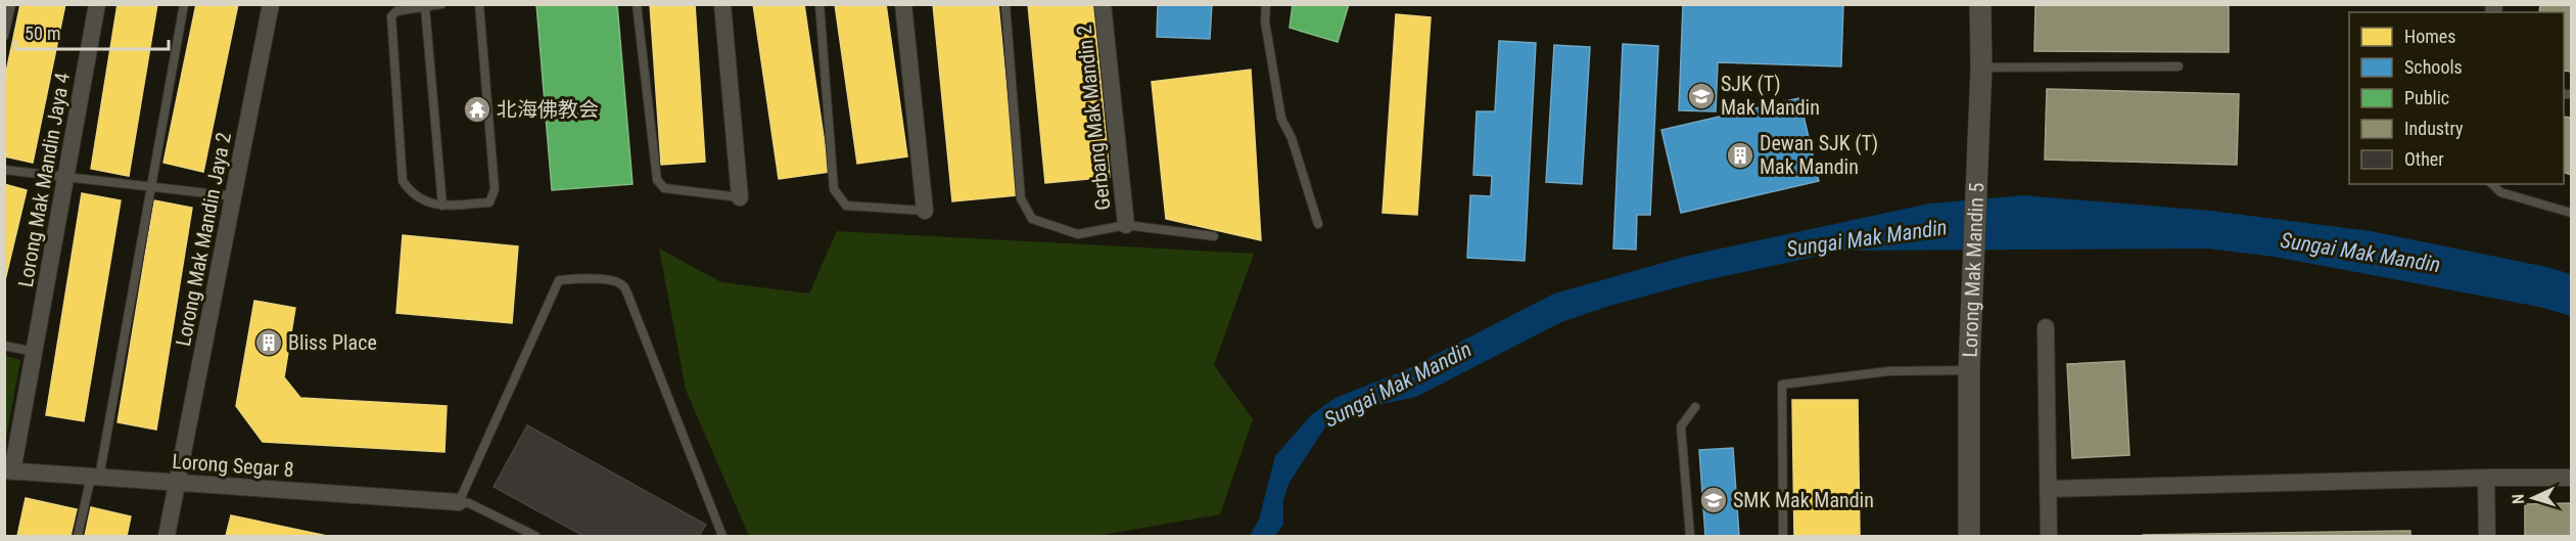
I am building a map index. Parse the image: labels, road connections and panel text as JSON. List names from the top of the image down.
{
  "streets": {
    "street": [
      "Gerbang Mak Mandin 2",
      "Lorong Mak Mandin Jaya 4",
      "Lorong Mak Mandin Jaya 2",
      "Lorong Mak Mandin 5",
      "Lorong Segar 8"
    ]
  },
  "crossings": [
    ["Lorong Mak Mandin Jaya 4", "Lorong Segar 8"],
    ["Lorong Mak Mandin Jaya 2", "Lorong Segar 8"]
  ],
  "water": ["Sungai Mak Mandin"],
  "places": {
    "school or university": ["SJK (T) Mak Mandin", "SMK Mak Mandin"],
    "temple": ["北海佛教会"],
    "building": ["Dewan SJK (T) Mak Mandin", "Bliss Place"]
  },
  "legend": [
    "Homes",
    "Schools",
    "Public",
    "Industry",
    "Other"
  ],
  "scale_bar": "50 m",
  "north": "left"
}
